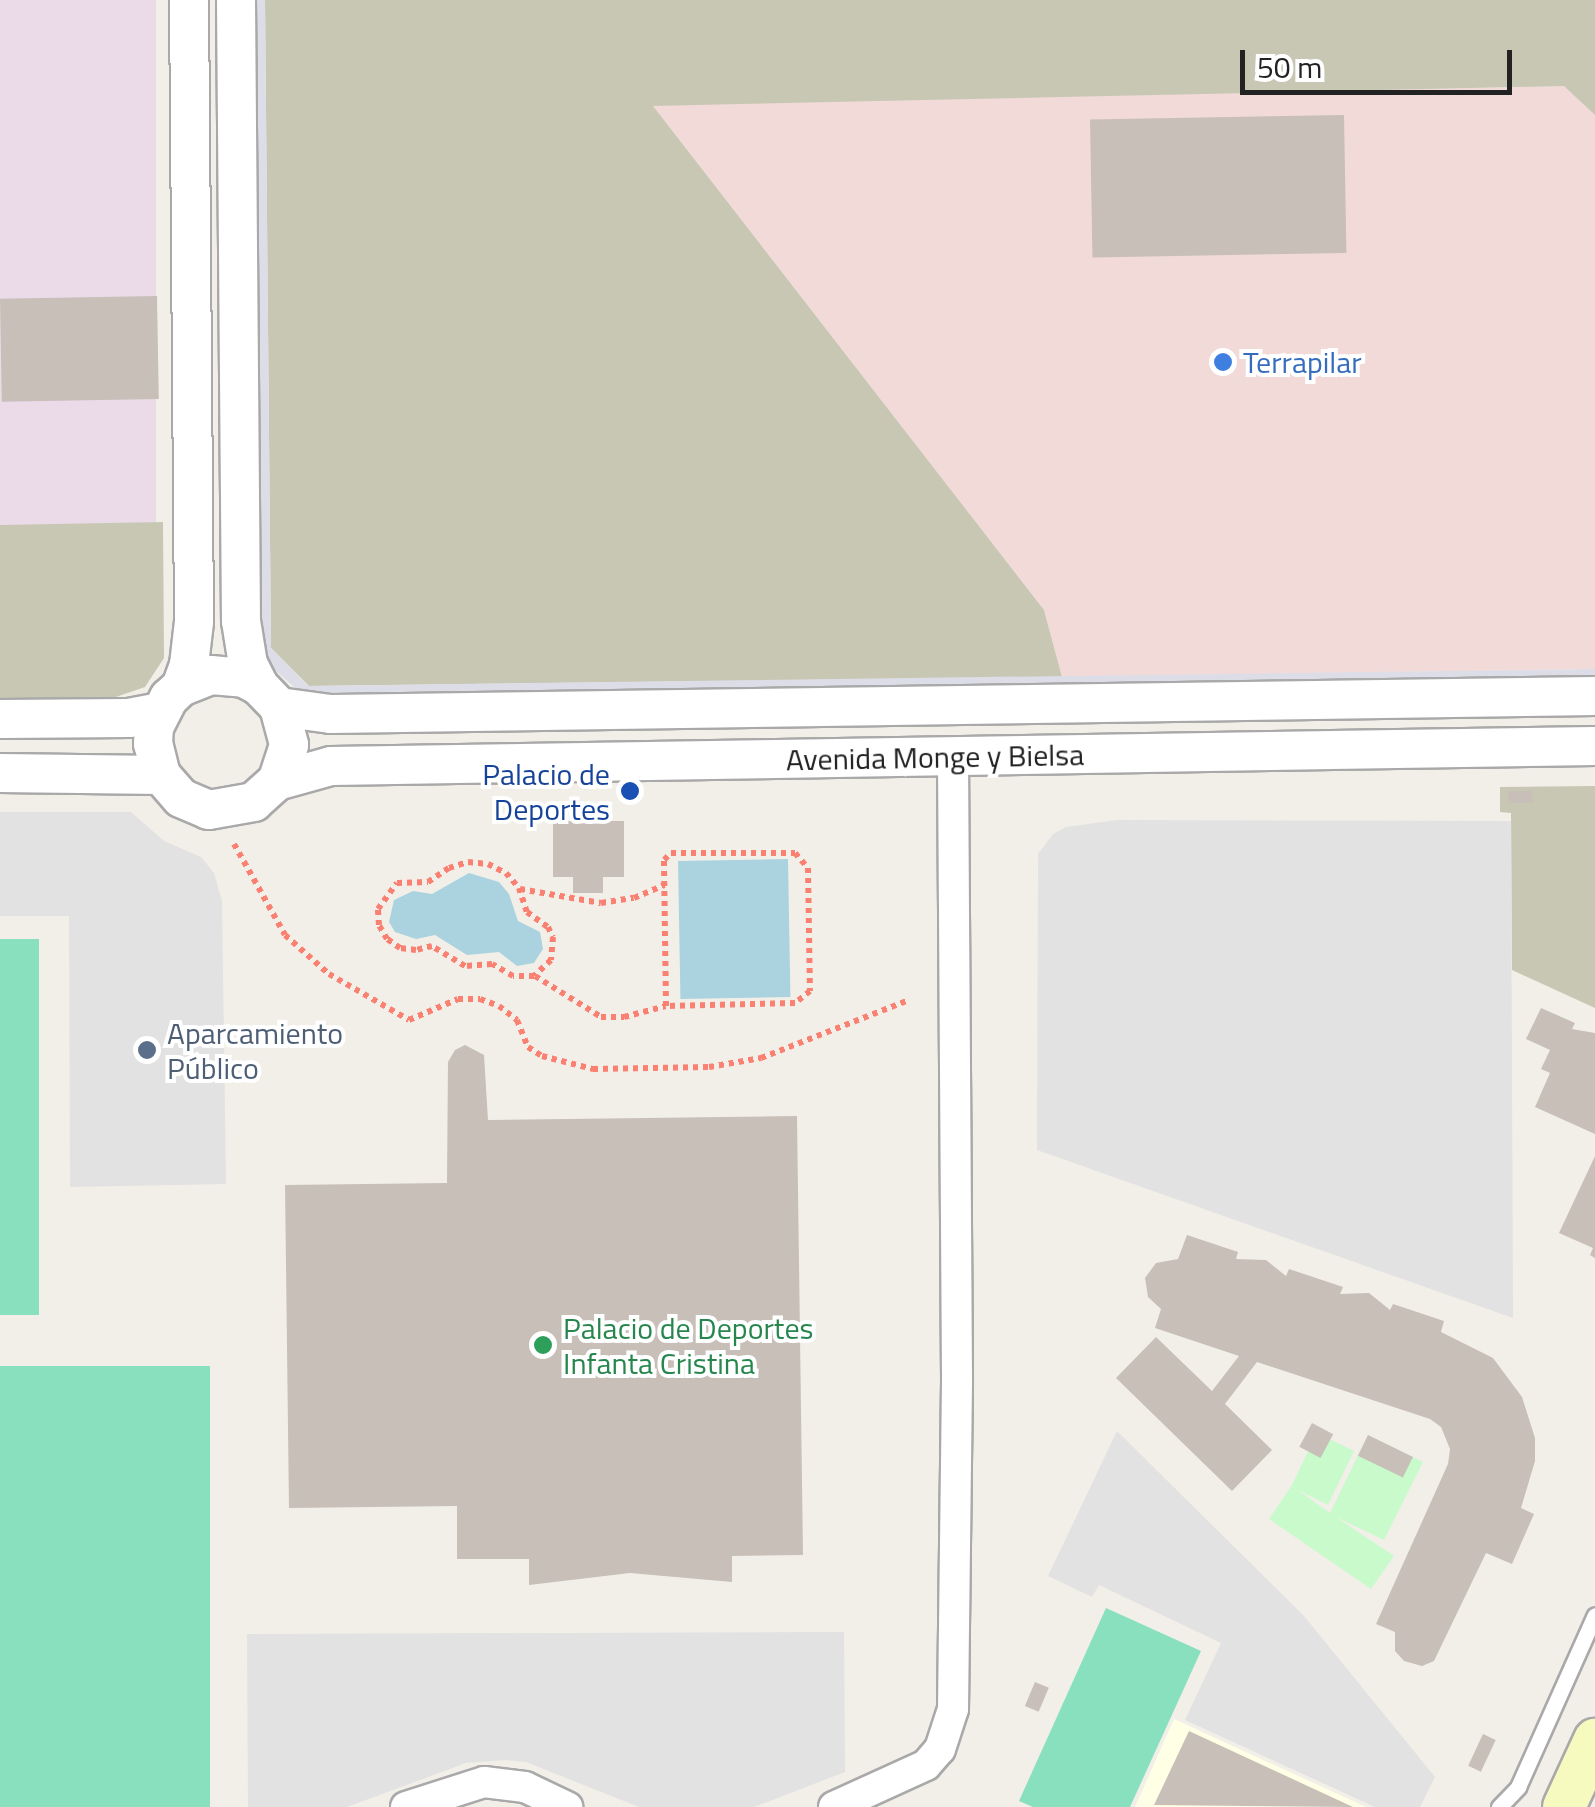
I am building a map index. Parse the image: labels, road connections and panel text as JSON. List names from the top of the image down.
{
  "streets": {
    "street": ["Avenida Monge y Bielsa"]
  },
  "places": [
    "Terrapilar",
    "Palacio de Deportes",
    "Aparcamiento Público",
    "Palacio de Deportes Infanta Cristina"
  ],
  "scale_bar": "50 m"
}
